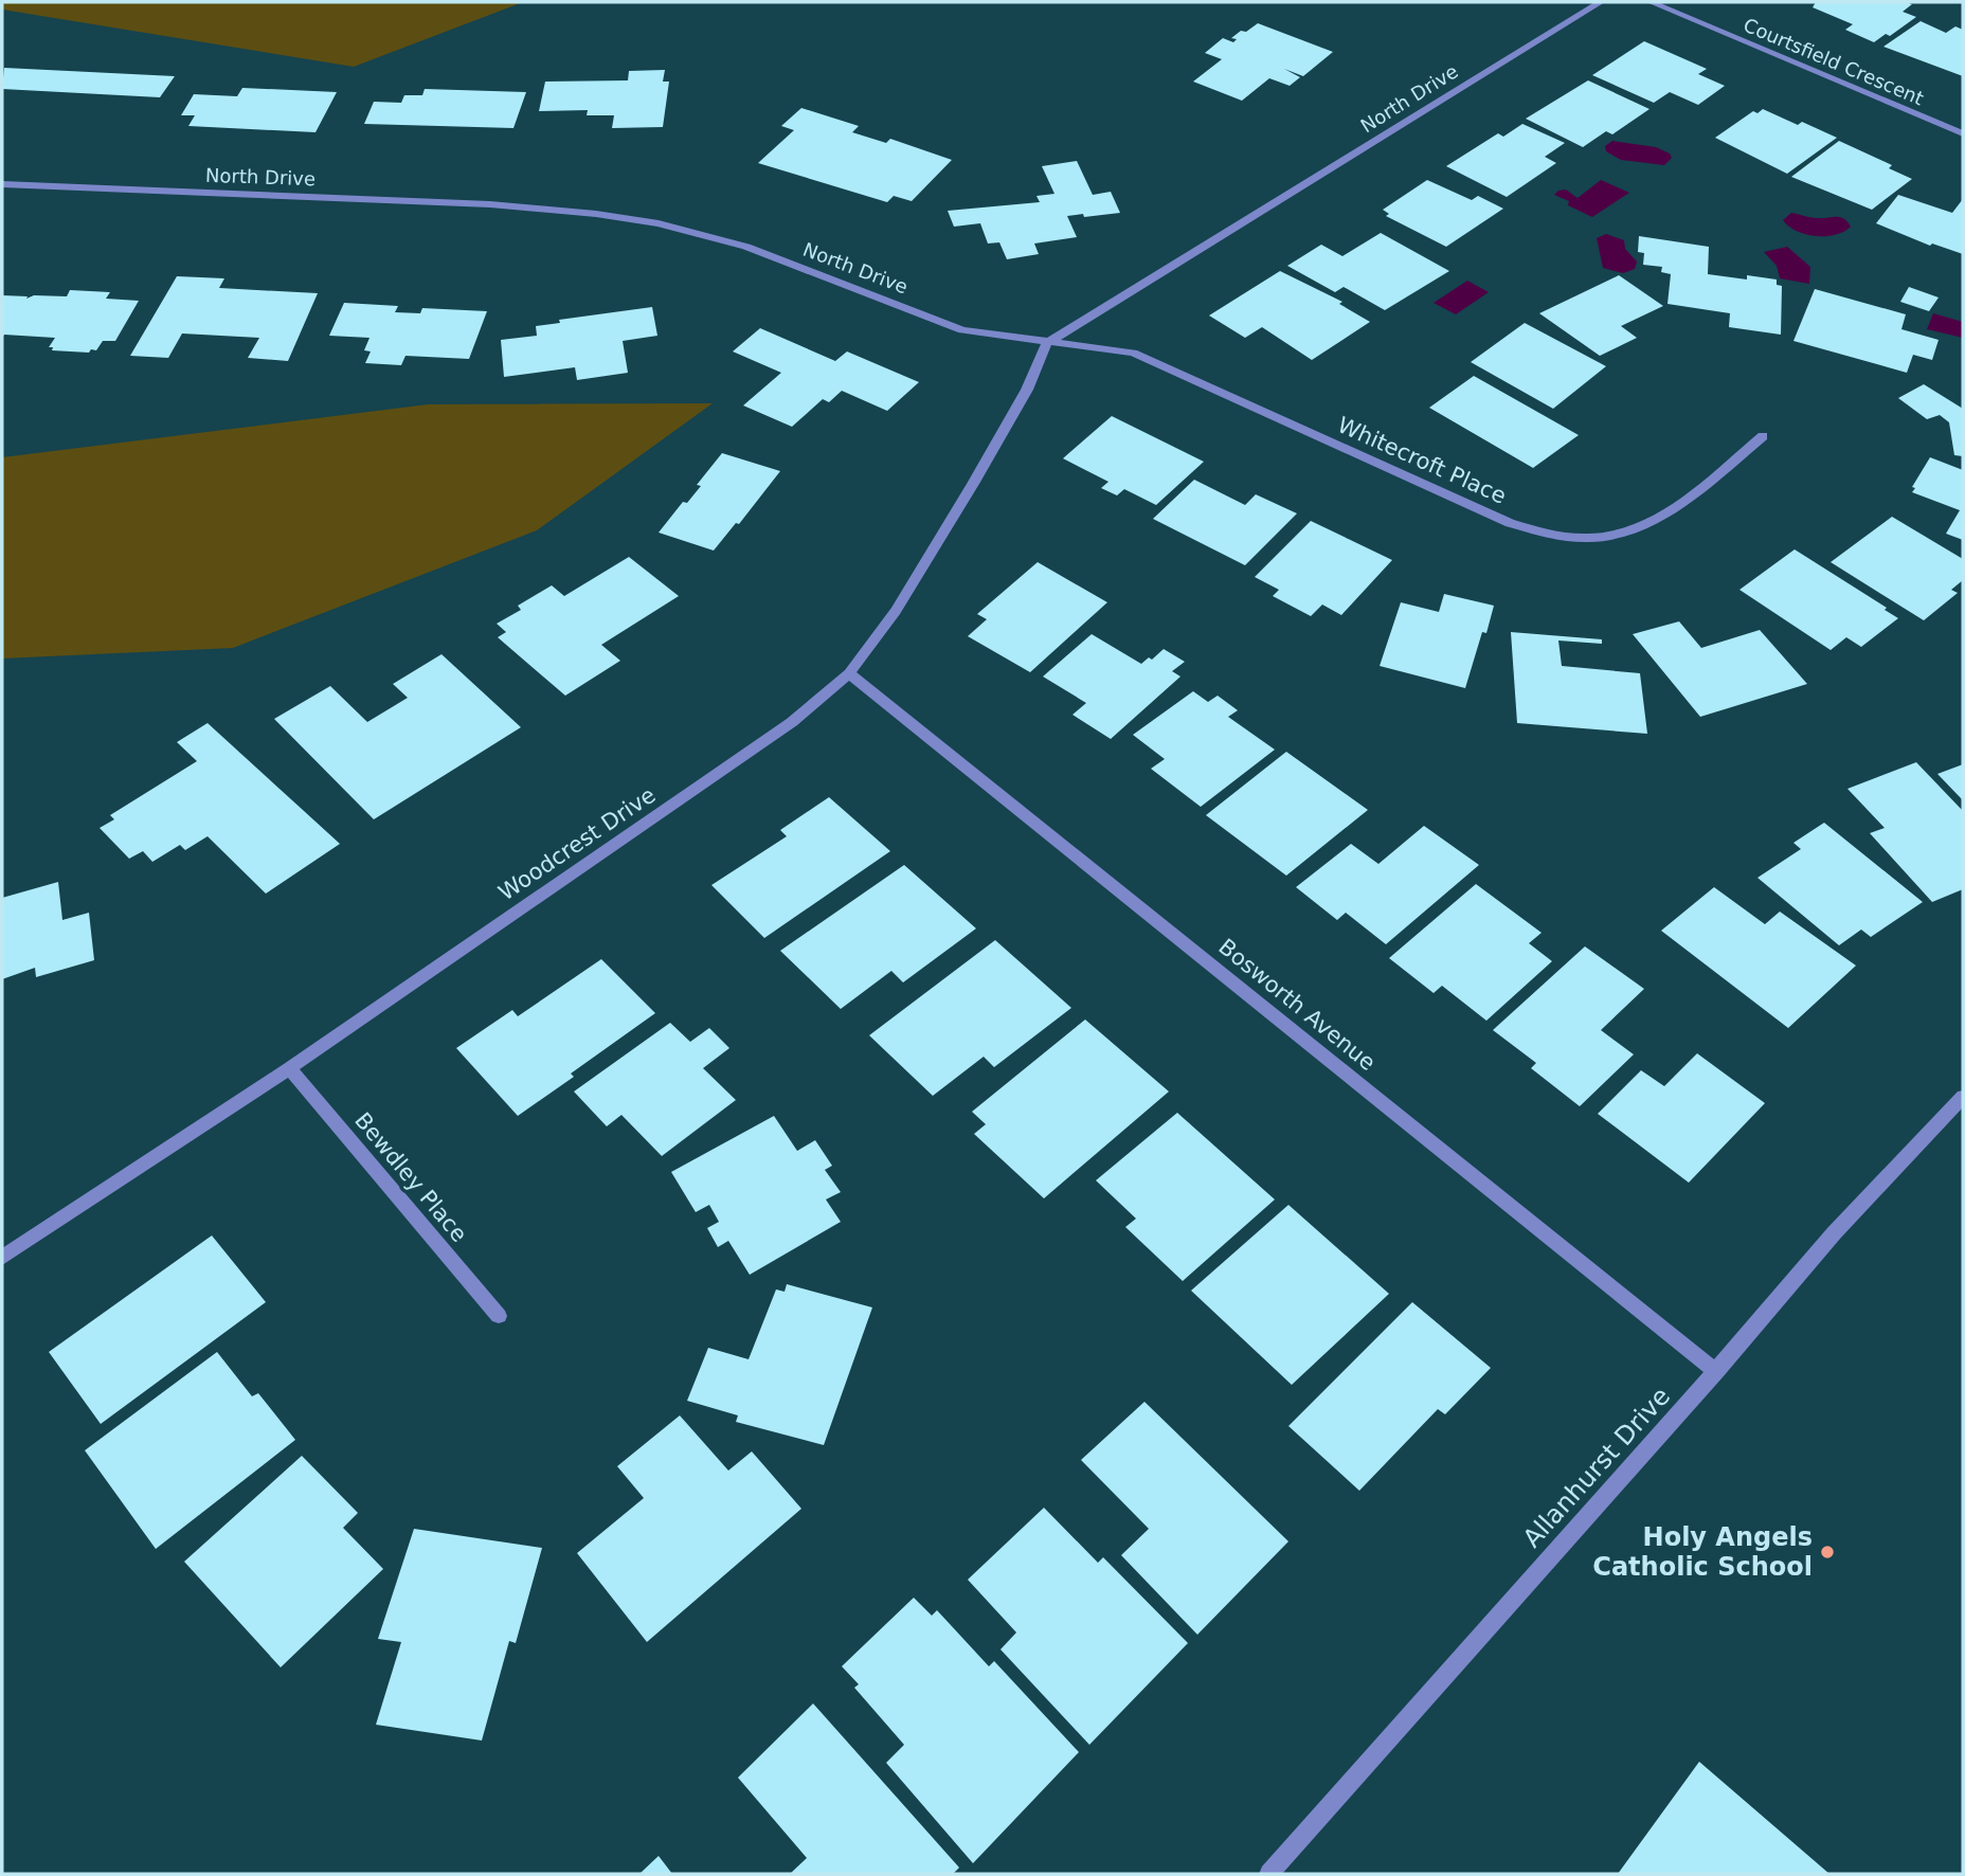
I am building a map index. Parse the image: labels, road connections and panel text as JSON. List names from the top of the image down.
{
  "streets": {
    "street": [
      "Courtsfield Crescent",
      "North Drive",
      "Whitecroft Place",
      "Woodcrest Drive",
      "Bosworth Avenue",
      "Bewdley Place",
      "Allanhurst Drive"
    ]
  },
  "crossings": [
    ["North Drive", "Whitecroft Place"],
    ["North Drive", "Woodcrest Drive"],
    ["Whitecroft Place", "Woodcrest Drive"],
    ["Woodcrest Drive", "Bosworth Avenue"],
    ["Woodcrest Drive", "Bewdley Place"],
    ["Bosworth Avenue", "Allanhurst Drive"]
  ],
  "places": ["Holy Angels Catholic School"]
}
